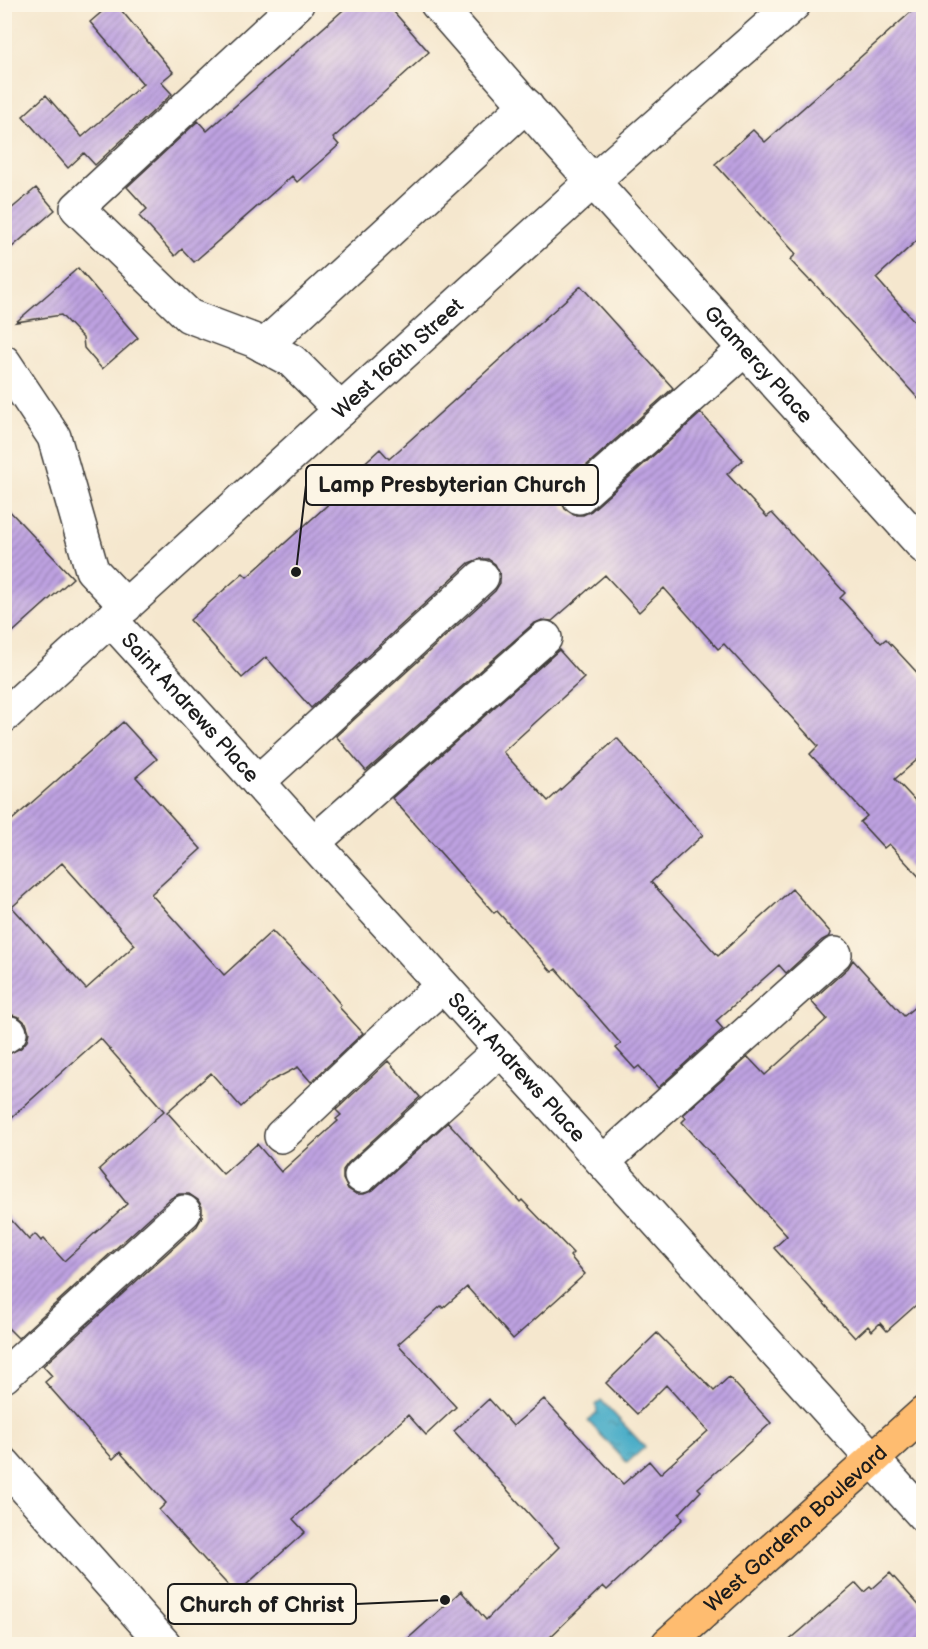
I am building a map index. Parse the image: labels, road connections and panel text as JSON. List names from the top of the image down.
{
  "streets": {
    "main road": ["West Gardena Boulevard"],
    "street": ["West 166th Street", "Gramercy Place", "Saint Andrews Place"]
  },
  "crossings": [
    ["West 166th Street", "Gramercy Place"],
    ["West 166th Street", "Saint Andrews Place"],
    ["Saint Andrews Place", "West Gardena Boulevard"]
  ],
  "places": ["Lamp Presbyterian Church", "Church of Christ"]
}
